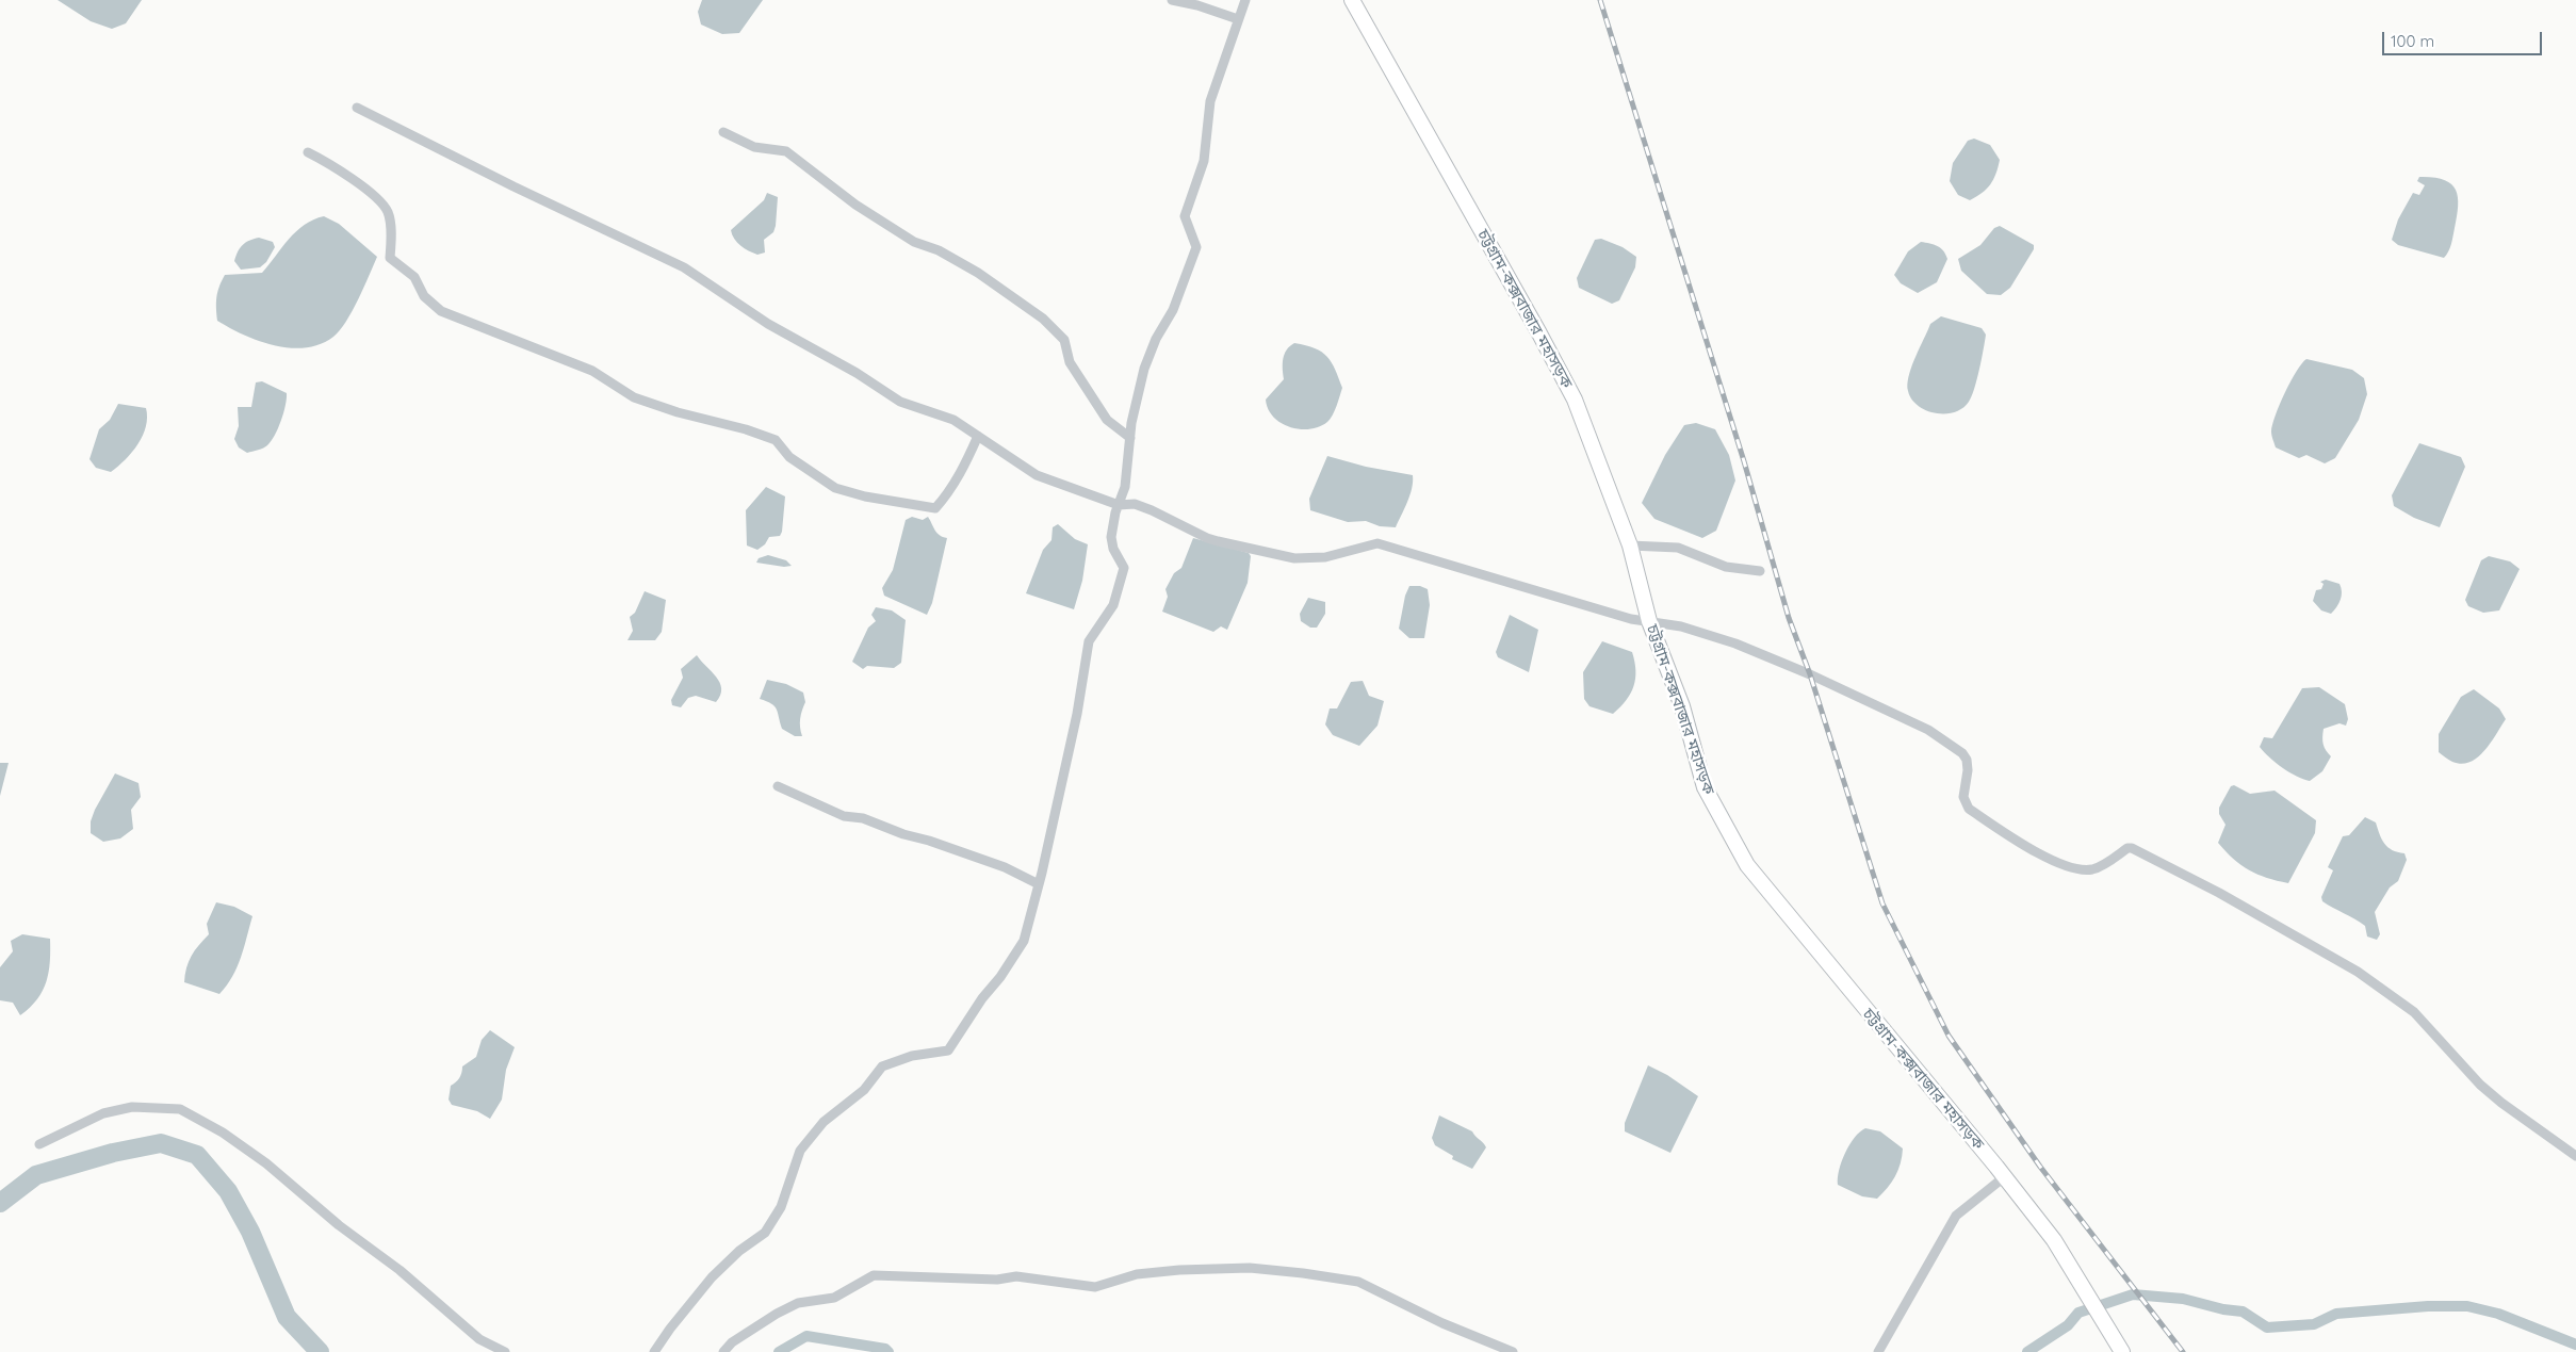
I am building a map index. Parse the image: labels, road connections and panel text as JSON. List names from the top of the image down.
{
  "streets": {
    "highway": ["চট্টগ্রাম-কক্সবাজার মহাসড়ক"]
  },
  "scale_bar": "100 m"
}
